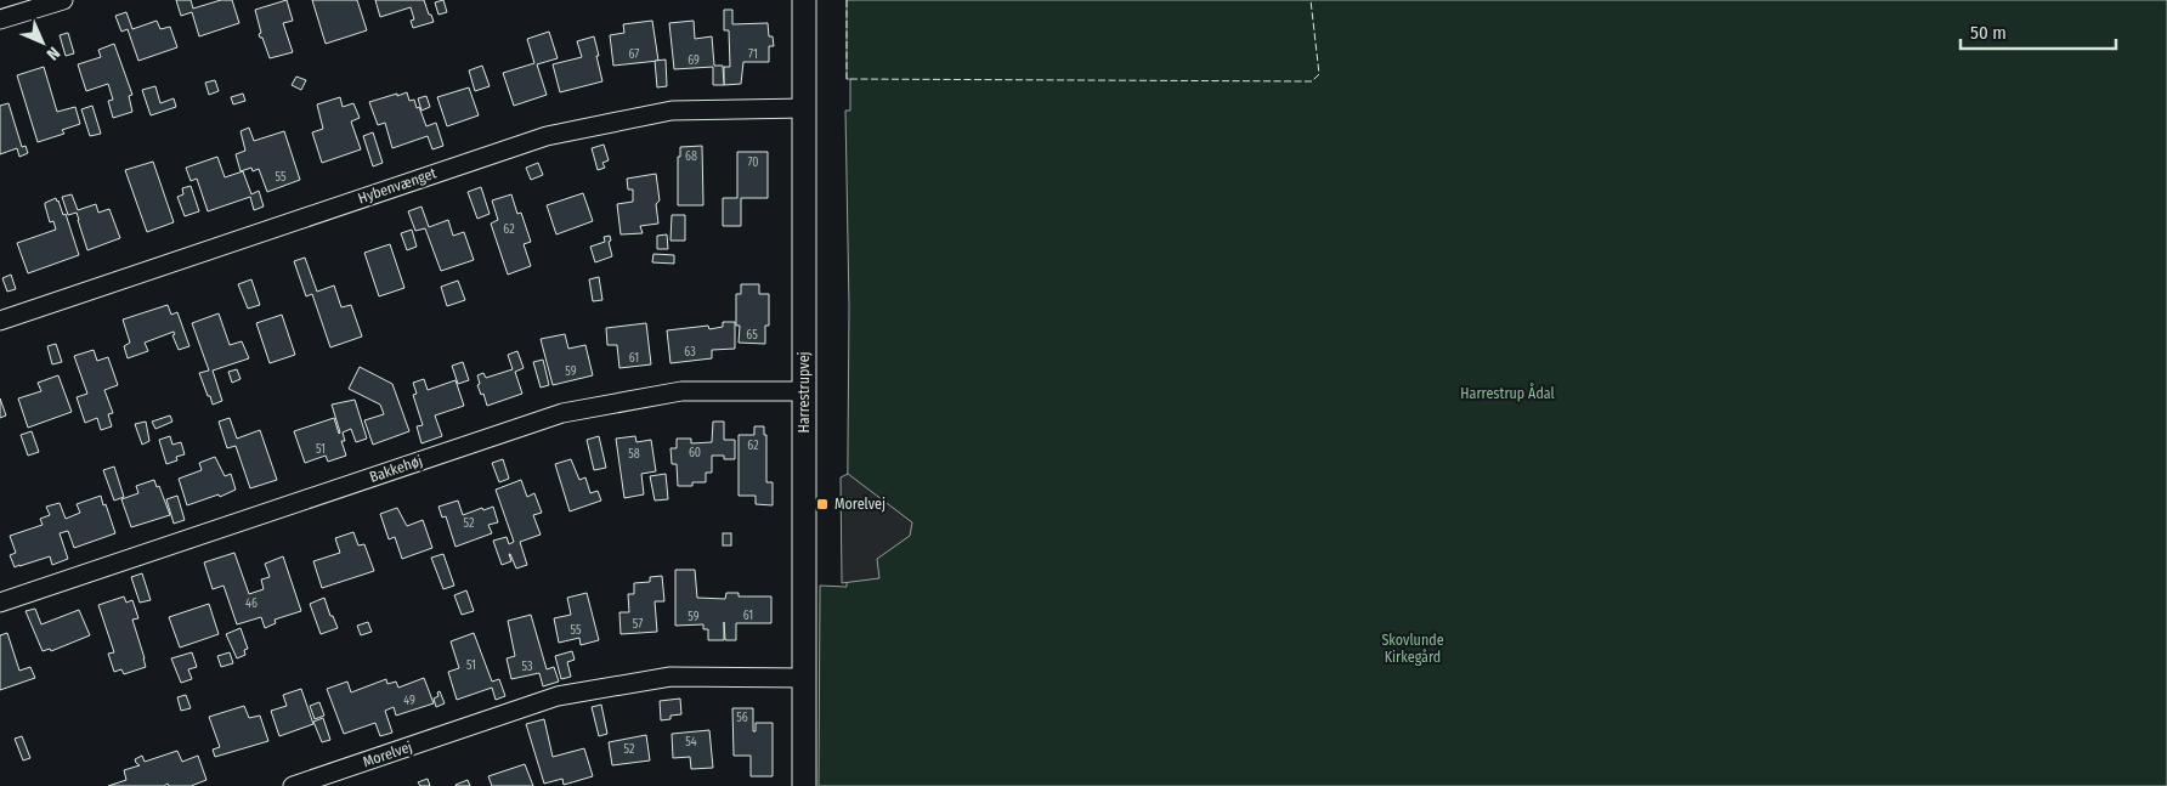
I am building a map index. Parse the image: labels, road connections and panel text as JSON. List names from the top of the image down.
{
  "streets": {
    "street": [
      "Hybenvænget",
      "Harrestrupvej",
      "Bakkehøj",
      "Morelvej"
    ]
  },
  "crossings": [
    ["Hybenvænget", "Harrestrupvej"],
    ["Harrestrupvej", "Bakkehøj"],
    ["Harrestrupvej", "Morelvej"]
  ],
  "parks": ["Harrestrup Ådal", "Skovlunde Kirkegård"],
  "places": {
    "transit": ["Morelvej"]
  },
  "house_numbers": [
    "67",
    "71",
    "69",
    "68",
    "70",
    "55",
    "62",
    "65",
    "63",
    "61",
    "59",
    "62",
    "51",
    "60",
    "58",
    "52",
    "46",
    "61",
    "59",
    "57",
    "55",
    "51",
    "53",
    "49",
    "56",
    "54",
    "52"
  ],
  "scale_bar": "50 m",
  "north": "bottom right"
}
